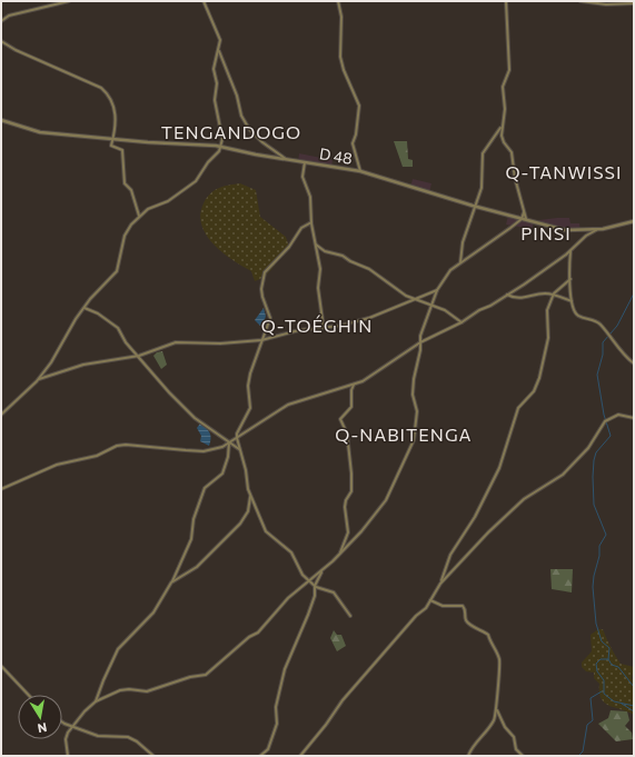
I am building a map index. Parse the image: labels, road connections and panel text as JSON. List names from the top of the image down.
{
  "streets": {
    "street": ["D 48"]
  },
  "districts": [
    "TENGANDOGO",
    "Q-TANWISSI",
    "PINSI",
    "Q-TOÉGHIN",
    "Q-NABITENGA"
  ],
  "north": "bottom"
}
